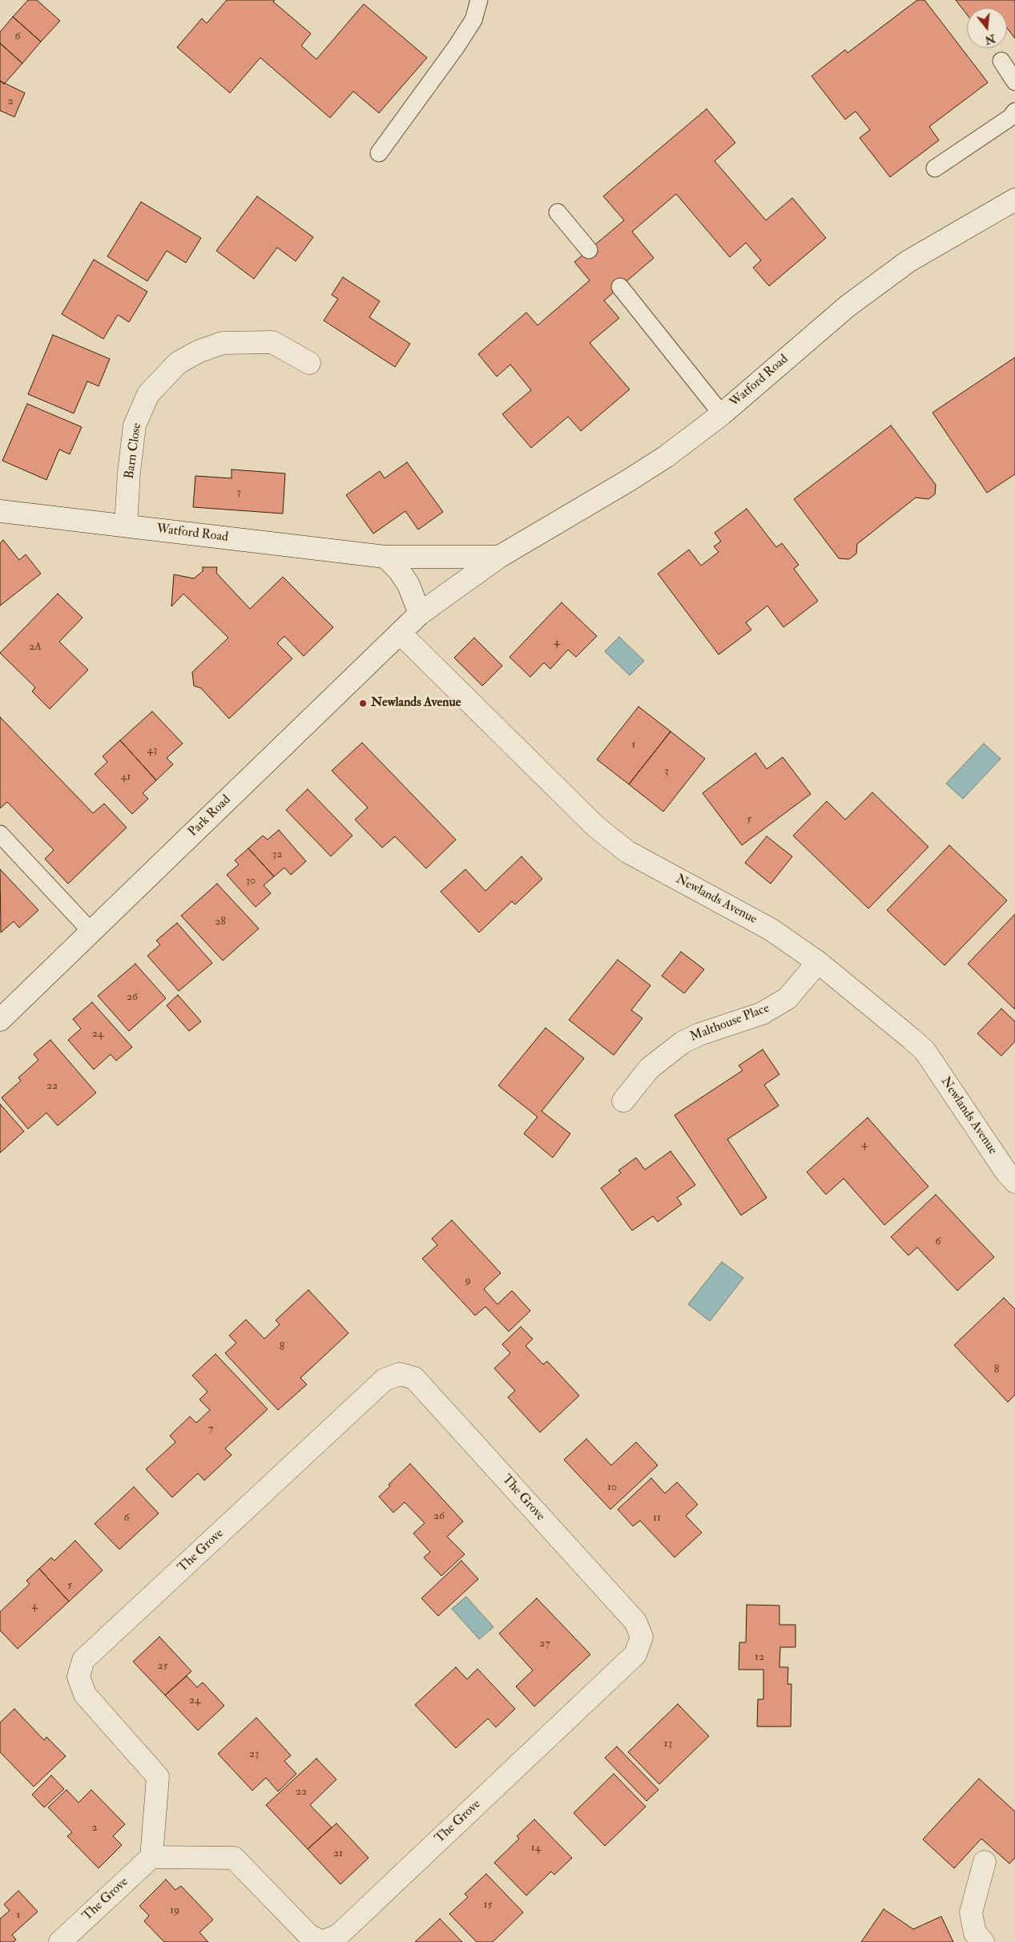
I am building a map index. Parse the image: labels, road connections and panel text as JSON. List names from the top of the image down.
{
  "streets": {
    "street": [
      "Watford Road",
      "Barn Close",
      "Park Road",
      "Newlands Avenue",
      "Malthouse Place",
      "The Grove"
    ]
  },
  "crossings": [
    ["Watford Road", "Barn Close"],
    ["Watford Road", "Park Road"],
    ["Park Road", "Newlands Avenue"],
    ["Newlands Avenue", "Malthouse Place"]
  ],
  "places": ["Newlands Avenue"],
  "house_numbers": [
    "6",
    "2",
    "3",
    "4",
    "2A",
    "1",
    "43",
    "3",
    "41",
    "5",
    "32",
    "30",
    "28",
    "26",
    "24",
    "22",
    "4",
    "6",
    "9",
    "8",
    "8",
    "7",
    "10",
    "26",
    "6",
    "11",
    "5",
    "4",
    "27",
    "12",
    "25",
    "24",
    "13",
    "23",
    "22",
    "2",
    "14",
    "21",
    "15",
    "19",
    "1"
  ],
  "north": "bottom"
}
